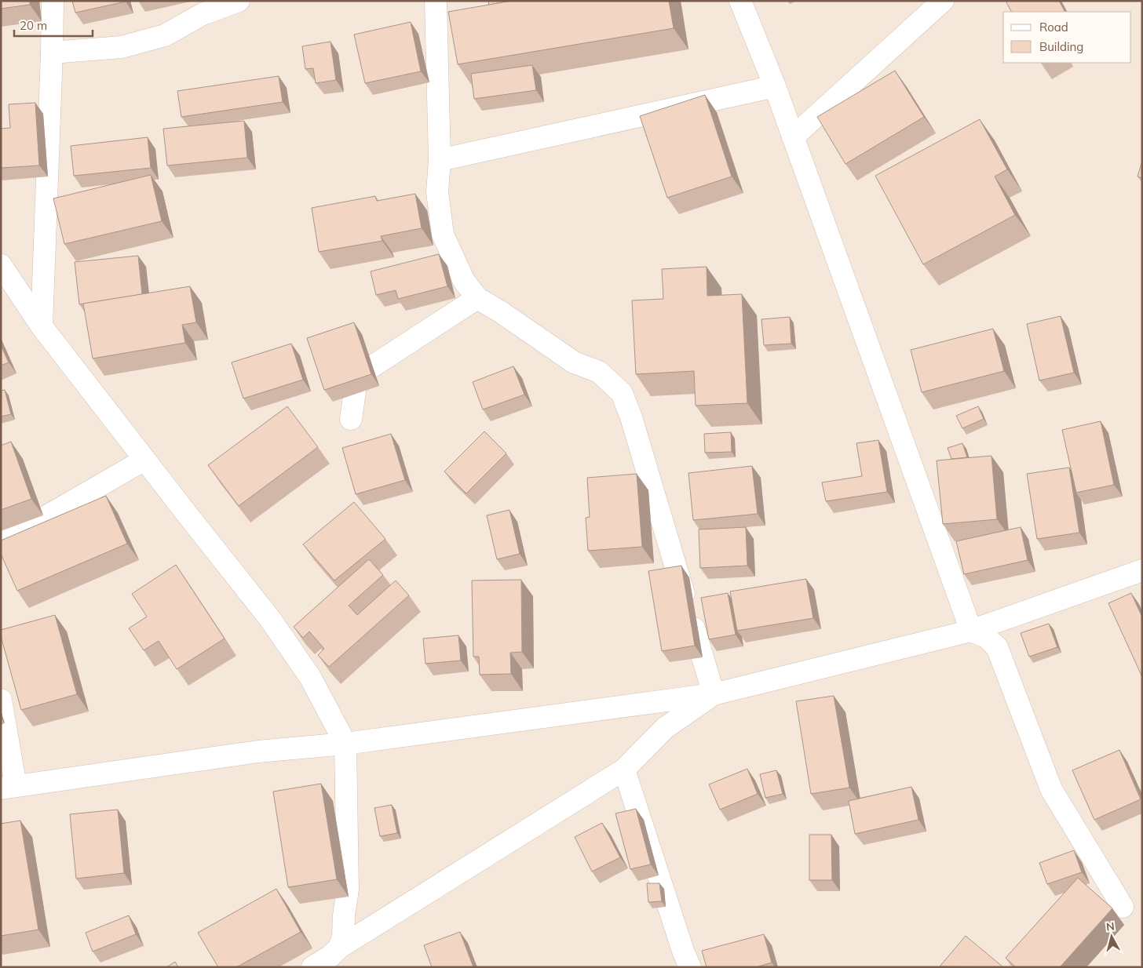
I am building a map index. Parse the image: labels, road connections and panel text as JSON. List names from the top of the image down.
{
  "legend": ["Road", "Building"],
  "scale_bar": "20 m",
  "north": "top"
}
